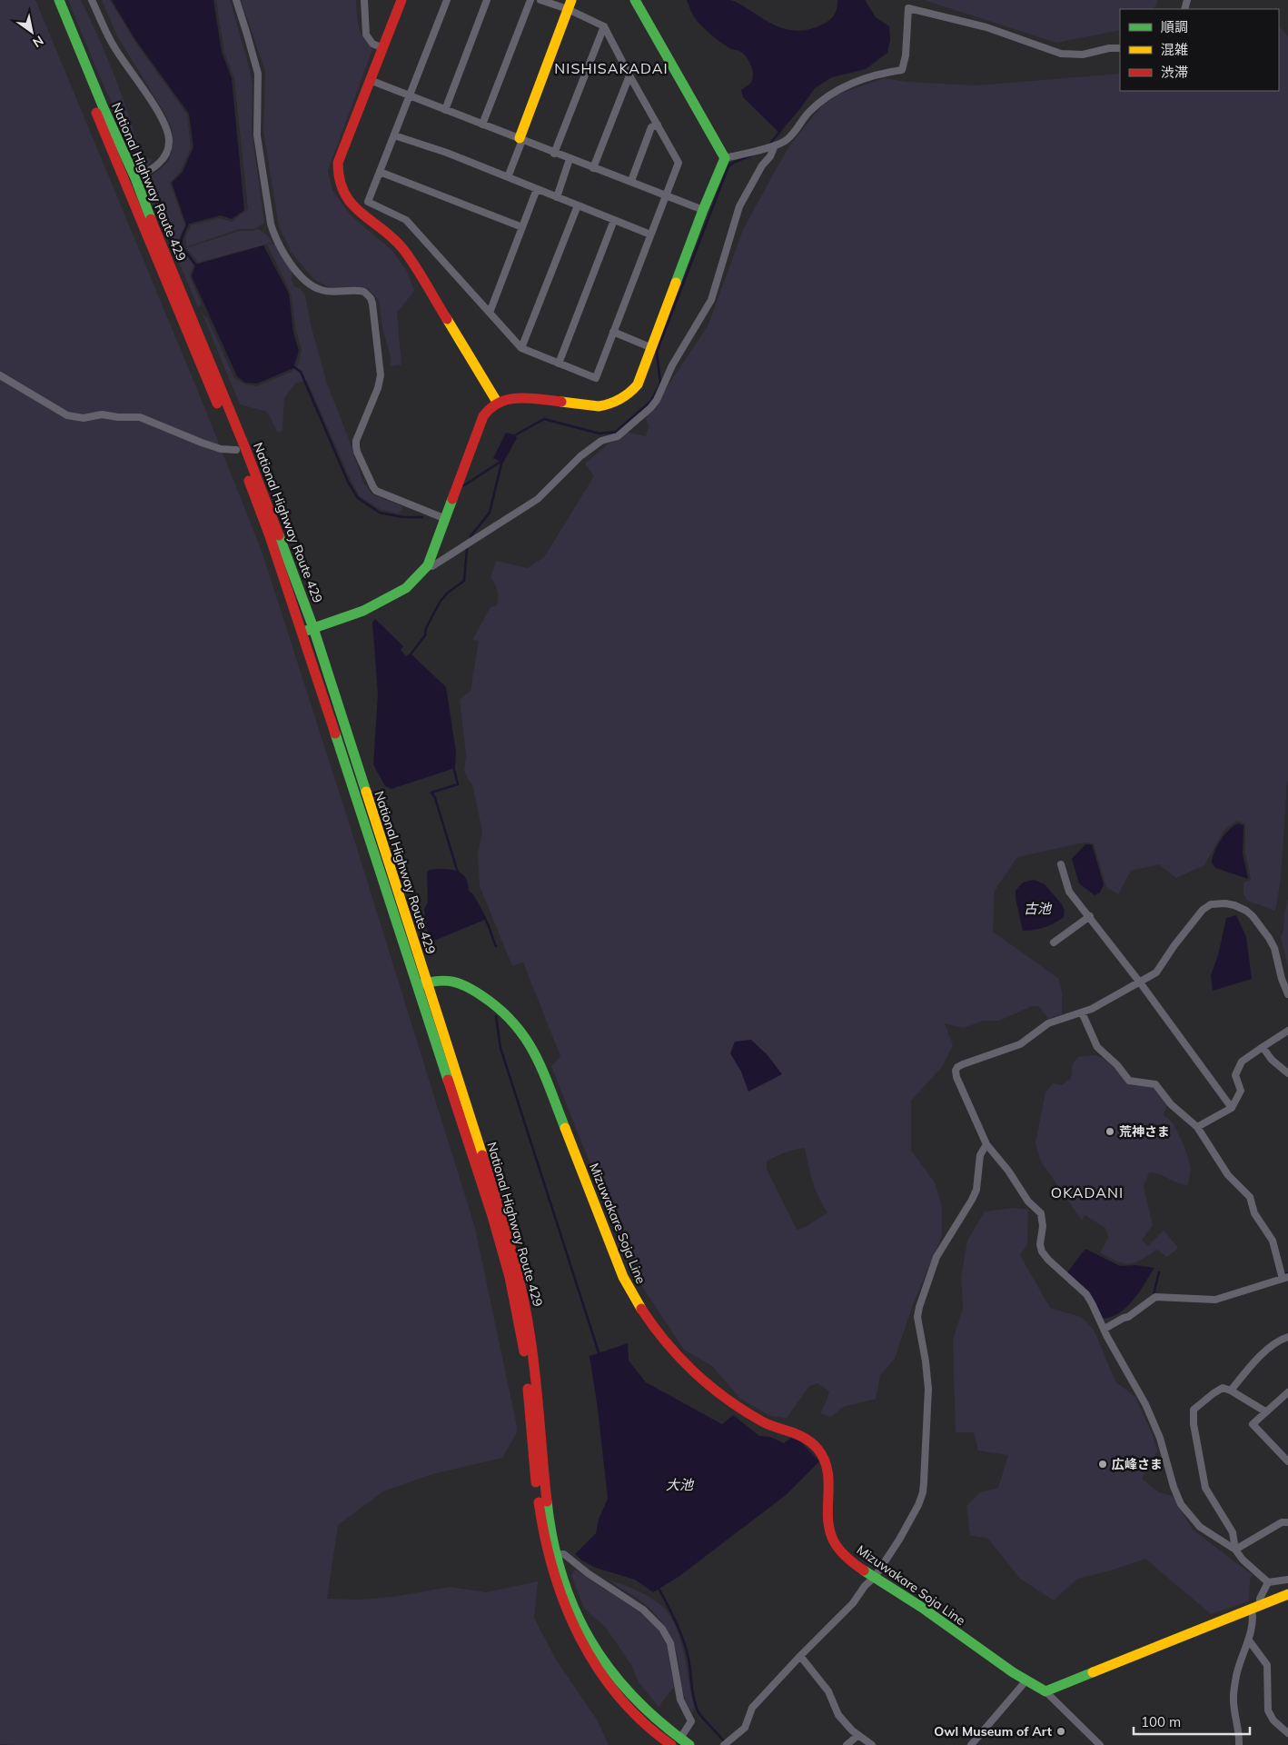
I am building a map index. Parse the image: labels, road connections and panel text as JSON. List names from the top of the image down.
{
  "streets": {
    "main road": ["National Highway Route 429", "Mizuwakare Soja Line"]
  },
  "crossings": [
    ["National Highway Route 429", "Mizuwakare Soja Line"]
  ],
  "districts": ["NISHISAKADAI", "OKADANI"],
  "water": ["古池", "大池"],
  "places": ["荒神さま", "広峰さま", "Owl Museum of Art"],
  "legend": ["順調", "混雑", "渋滞"],
  "scale_bar": "100 m",
  "north": "bottom right"
}
